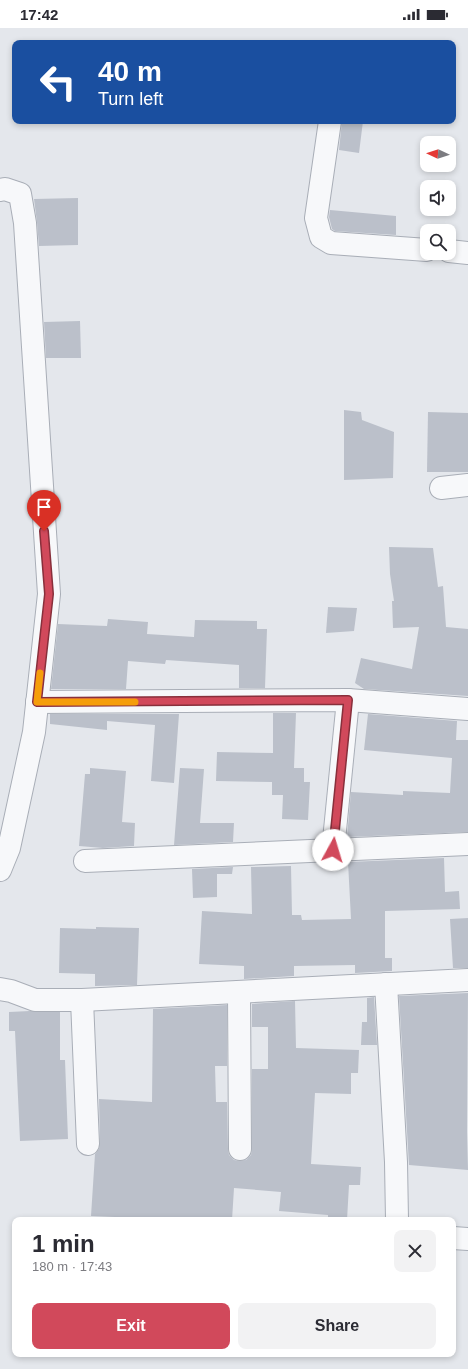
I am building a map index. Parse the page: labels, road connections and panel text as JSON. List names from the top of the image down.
{
  "north": "left",
  "page": {
    "status": "17:42",
    "turn": ["40 m", "Turn left"],
    "heading": ["1 min", "180 m · 17:43"],
    "buttons": ["Exit", "Share"]
  }
}
